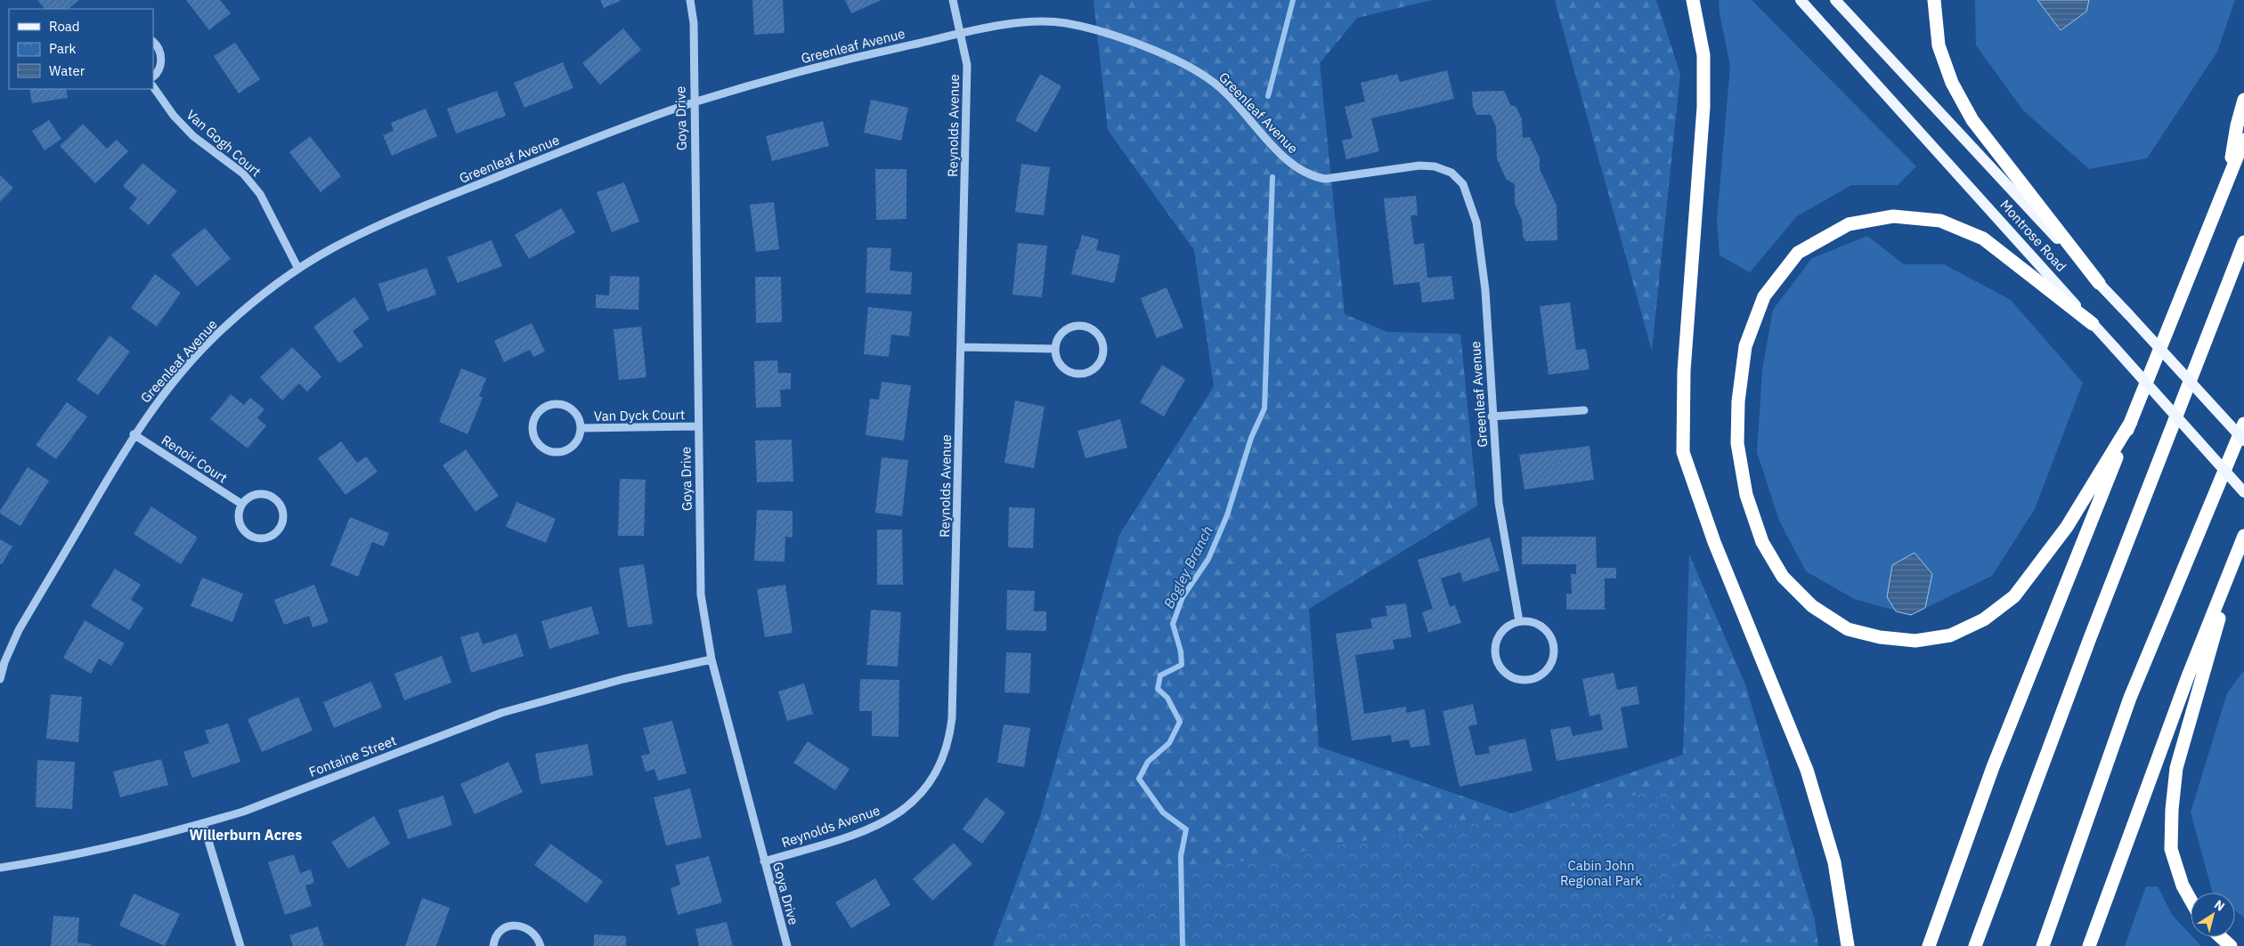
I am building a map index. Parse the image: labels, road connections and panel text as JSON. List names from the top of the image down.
{
  "streets": {
    "main road": ["Montrose Road"],
    "street": [
      "Greenleaf Avenue",
      "Goya Drive",
      "Reynolds Avenue",
      "Van Gogh Court",
      "Van Dyck Court",
      "Renoir Court",
      "Fontaine Street"
    ]
  },
  "crossings": [
    ["Greenleaf Avenue", "Goya Drive"],
    ["Greenleaf Avenue", "Reynolds Avenue"],
    ["Greenleaf Avenue", "Van Gogh Court"],
    ["Greenleaf Avenue", "Renoir Court"],
    ["Goya Drive", "Reynolds Avenue"],
    ["Goya Drive", "Van Dyck Court"],
    ["Goya Drive", "Fontaine Street"]
  ],
  "districts": ["Willerburn Acres"],
  "water": ["Bogley Branch"],
  "parks": ["Cabin John Regional Park"],
  "legend": ["Road", "Park", "Water"],
  "north": "top right"
}
